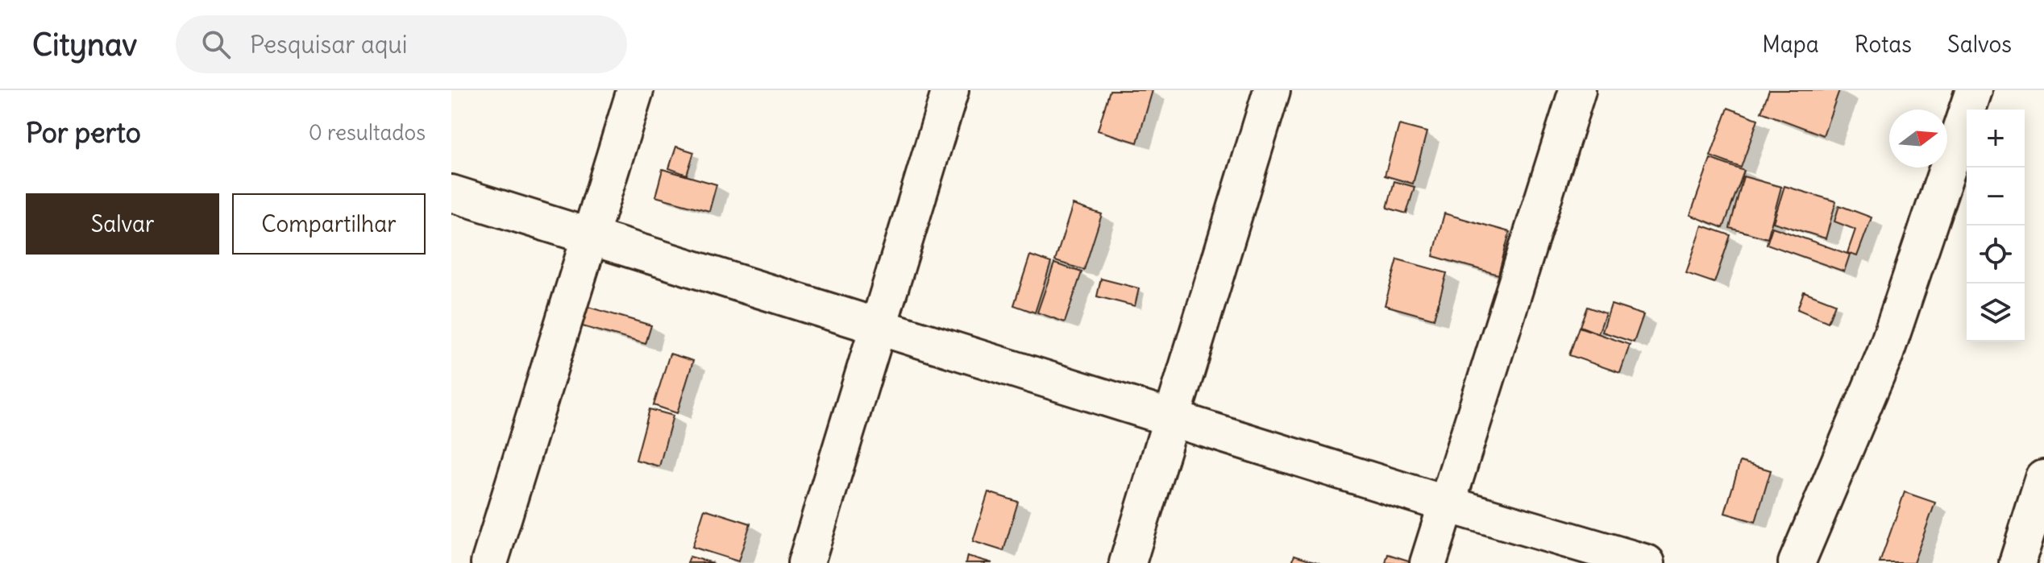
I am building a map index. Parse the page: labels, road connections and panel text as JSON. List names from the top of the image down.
{
  "north": "right",
  "page": {
    "header": "Citynav",
    "search": "Pesquisar aqui",
    "nav": ["Mapa", "Rotas", "Salvos"],
    "heading": ["Por perto", "0 resultados"],
    "map_buttons": ["+", "−"],
    "buttons": ["Salvar", "Compartilhar"]
  }
}
